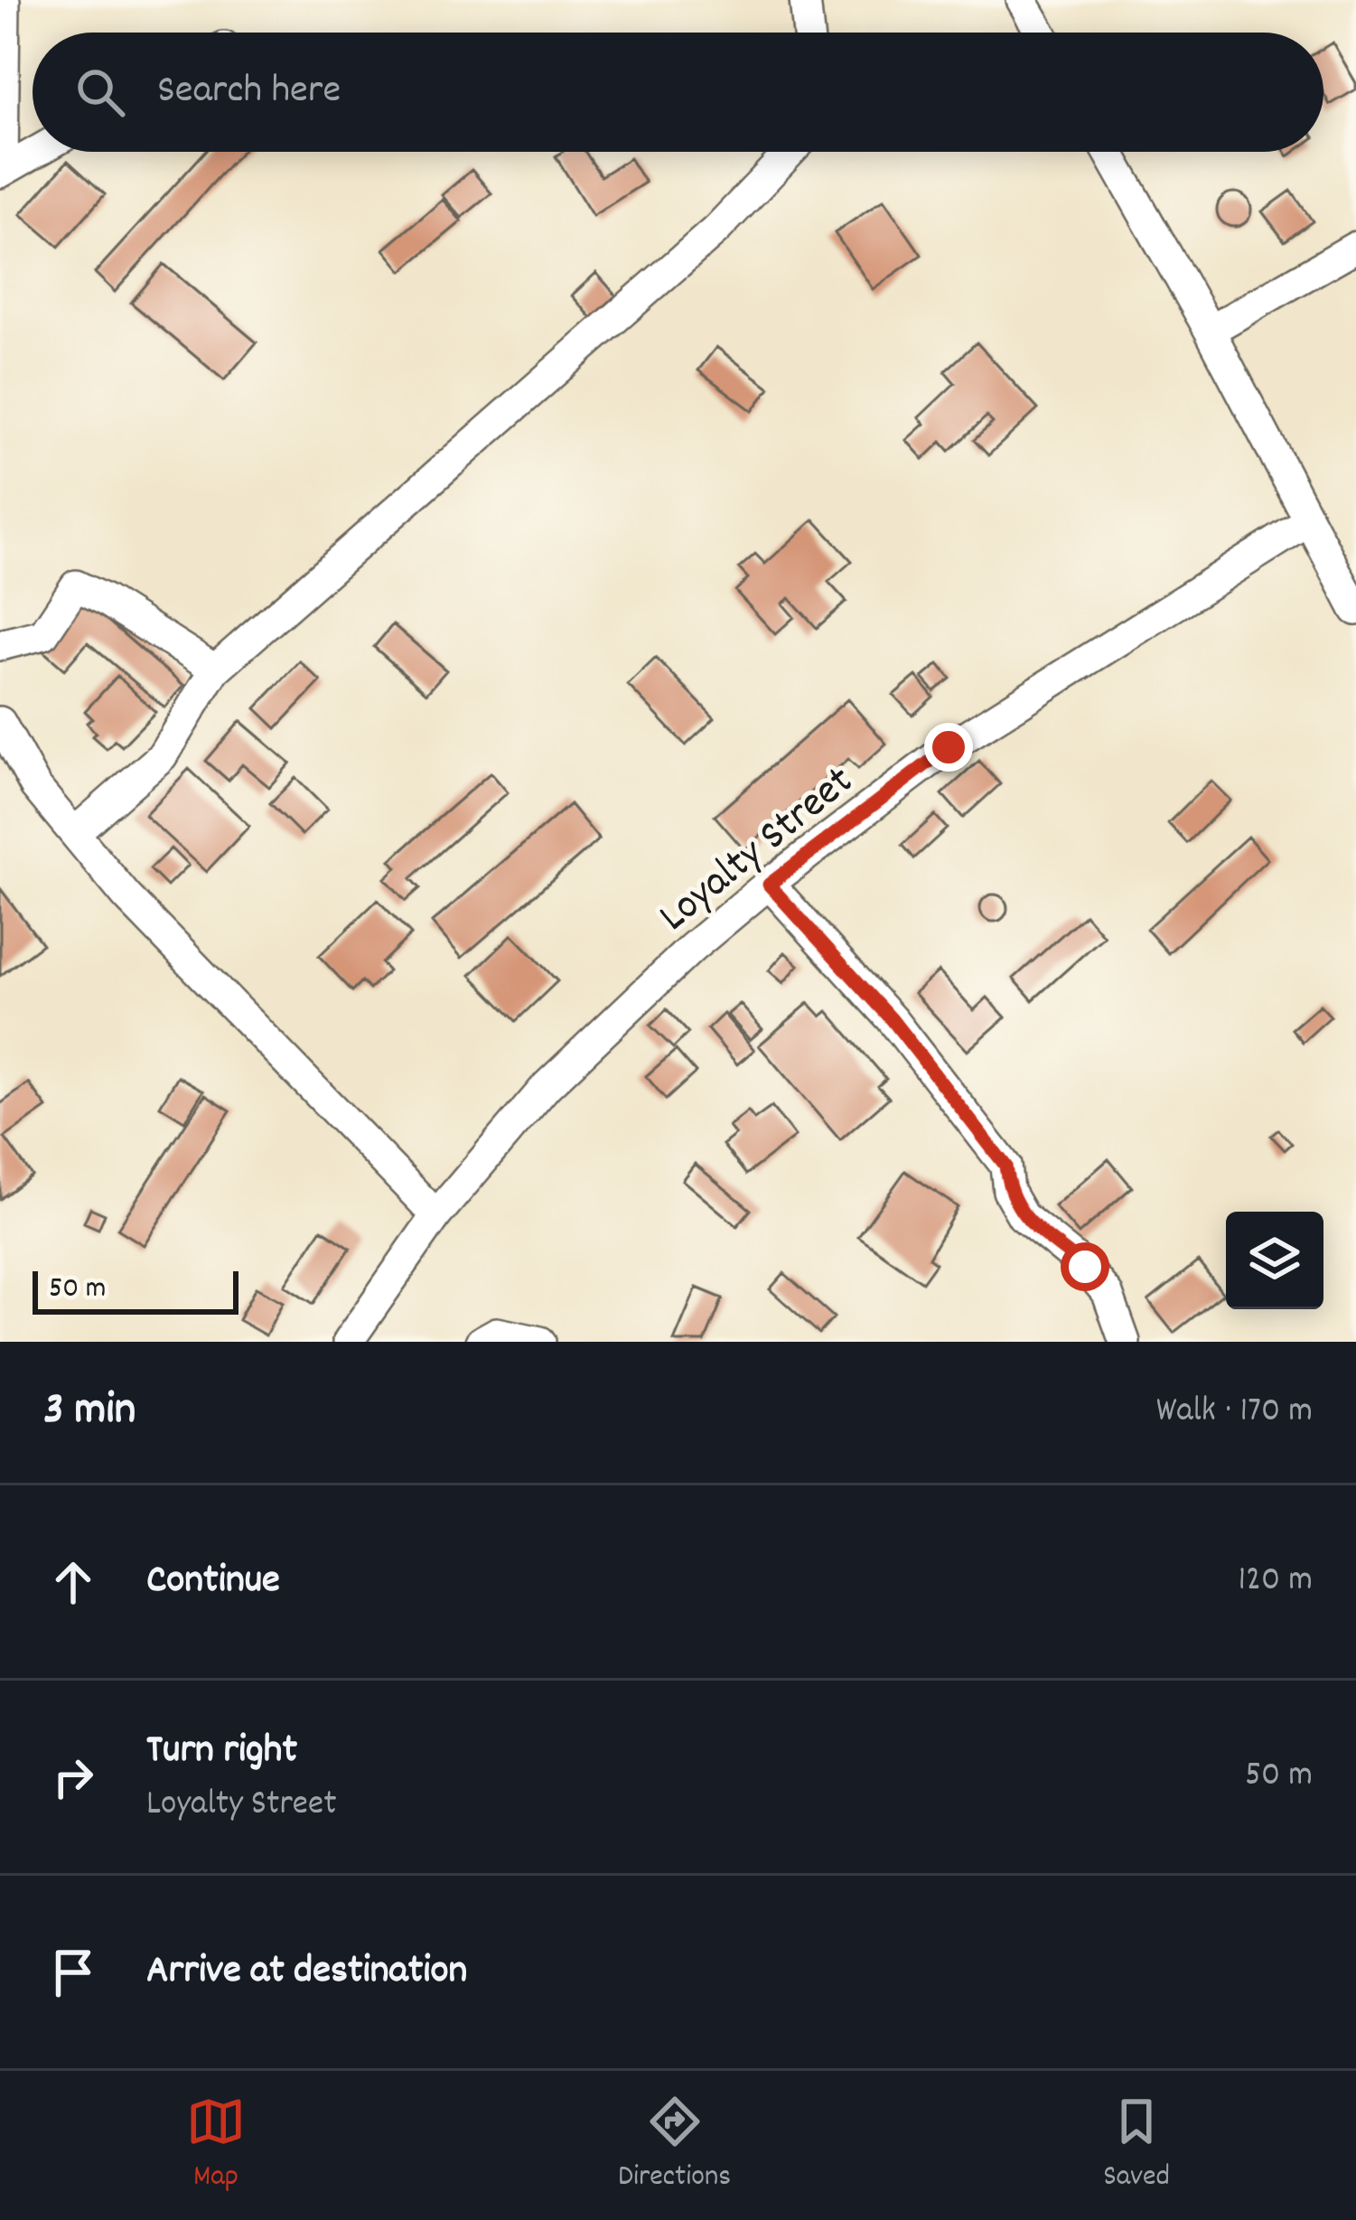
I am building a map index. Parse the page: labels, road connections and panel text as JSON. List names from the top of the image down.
{
  "streets": {
    "street": ["Loyalty Street"]
  },
  "scale_bar": "50 m",
  "page": {
    "search": "Search here",
    "scale": "50 m",
    "heading": ["3 min", "Walk · 170 m"],
    "list": [
      ["Continue", "120 m"],
      ["Turn right", "Loyalty Street", "50 m"],
      "Arrive at destination"
    ],
    "nav": ["Map", "Directions", "Saved"]
  }
}
